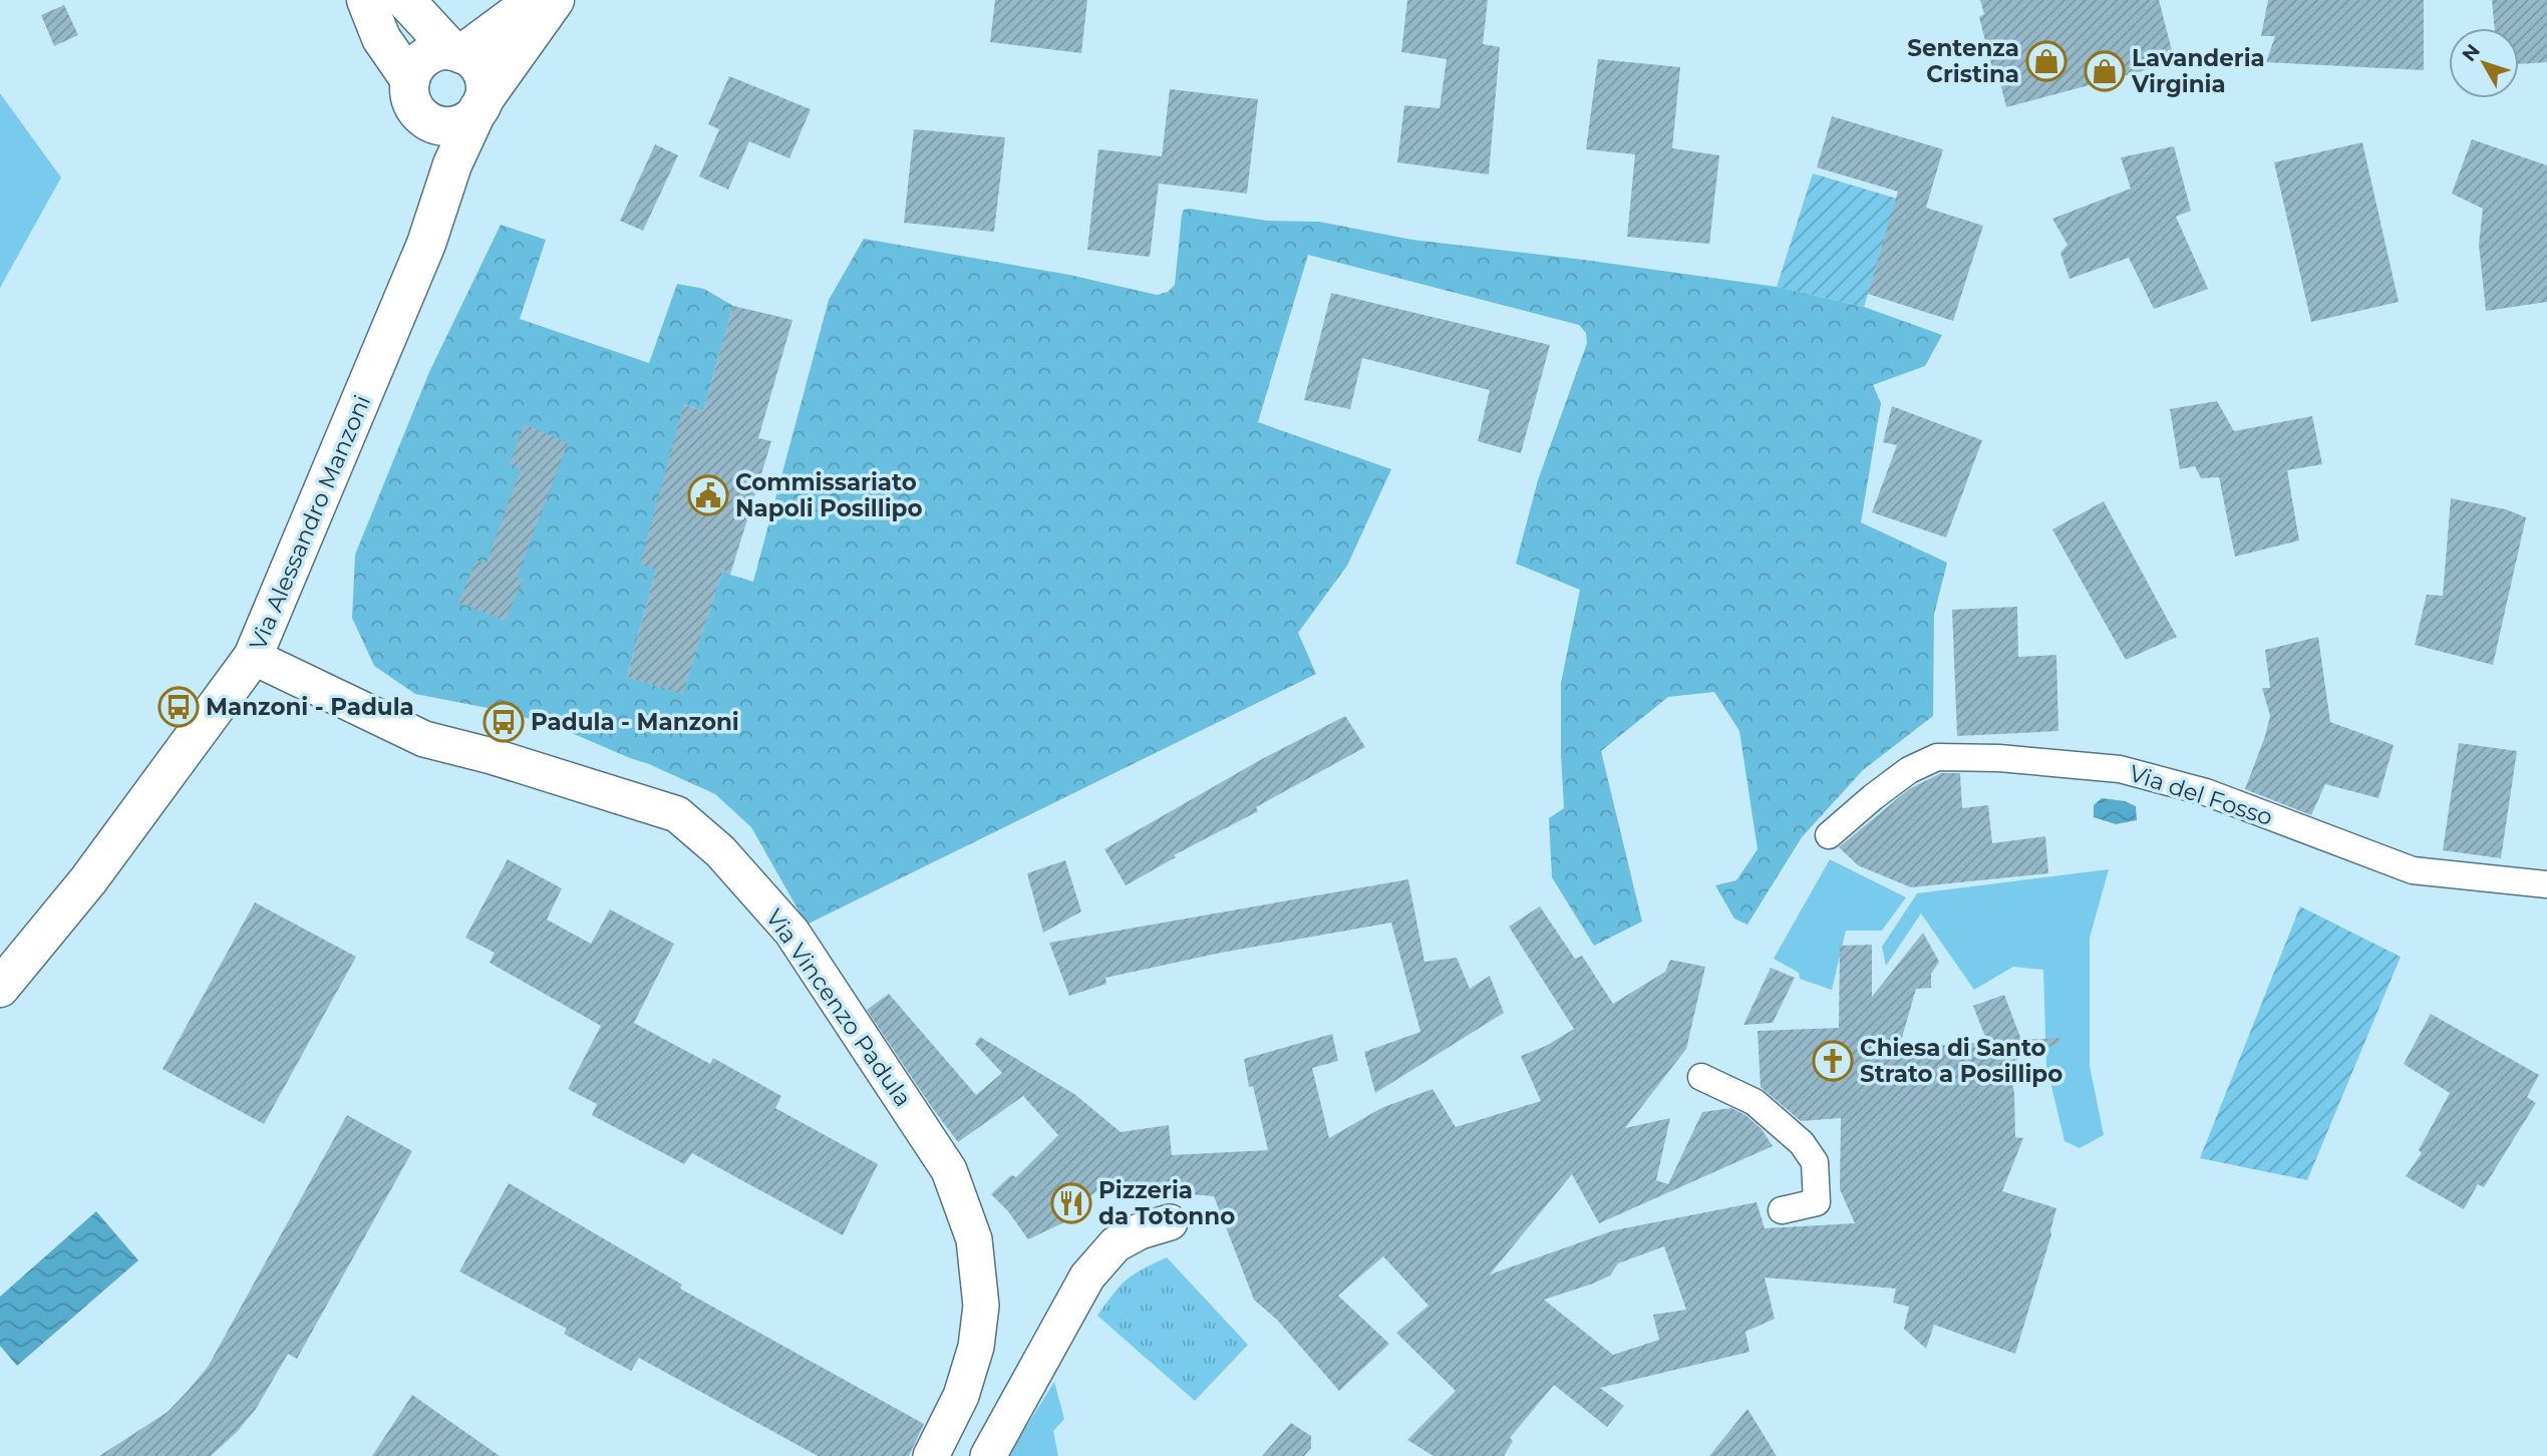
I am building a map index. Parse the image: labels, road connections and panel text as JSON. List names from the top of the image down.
{
  "streets": {
    "street": ["Via Alessandro Manzoni", "Via del Fosso", "Via Vincenzo Padula"]
  },
  "crossings": [
    ["Via Alessandro Manzoni", "Via Vincenzo Padula"]
  ],
  "places": {
    "shop": ["Sentenza Cristina", "Lavanderia Virginia"],
    "public building": ["Commissariato Napoli Posillipo"],
    "bus stop": ["Manzoni - Padula", "Padula - Manzoni"],
    "church": ["Chiesa di Santo Strato a Posillipo"],
    "restaurant": ["Pizzeria da Totonno"]
  },
  "north": "top left"
}
